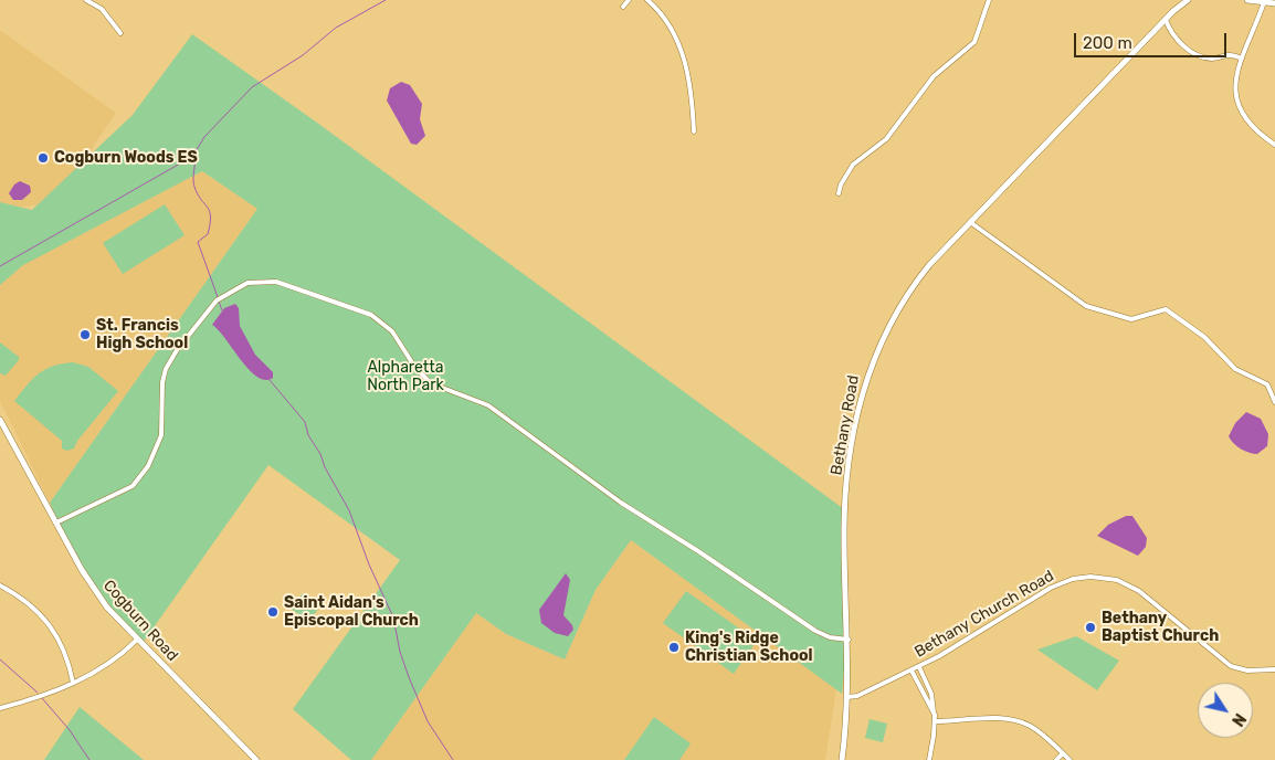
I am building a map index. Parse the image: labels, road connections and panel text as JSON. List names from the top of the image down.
{
  "streets": {
    "street": ["Bethany Road", "Bethany Church Road", "Cogburn Road"]
  },
  "crossings": [
    ["Bethany Road", "Bethany Church Road"]
  ],
  "parks": ["Alpharetta North Park"],
  "places": [
    "Cogburn Woods ES",
    "St. Francis High School",
    "Saint Aidan's Episcopal Church",
    "Bethany Baptist Church",
    "King's Ridge Christian School"
  ],
  "scale_bar": "200 m",
  "north": "bottom right"
}
